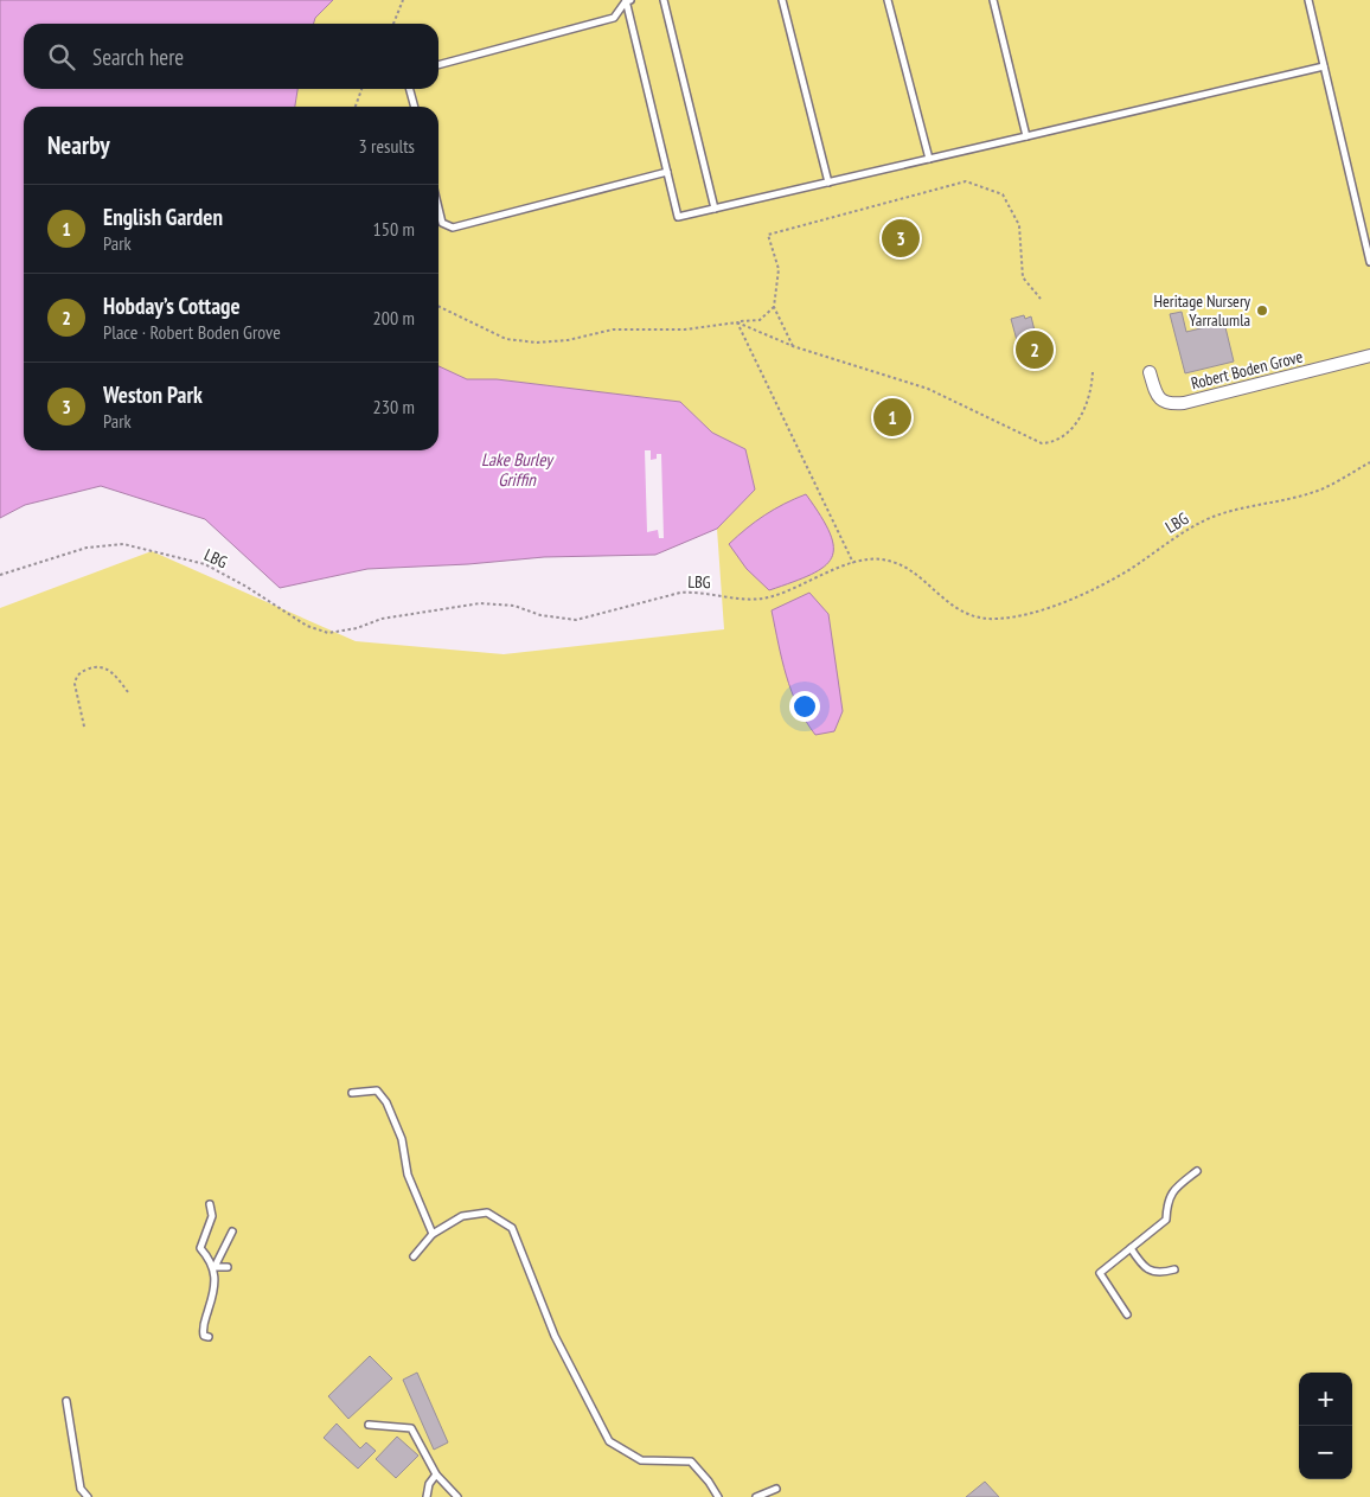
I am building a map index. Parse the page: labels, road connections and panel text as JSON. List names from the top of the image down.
{
  "streets": {
    "street": ["Robert Boden Grove"],
    "path": ["LBG"]
  },
  "water": ["Lake Burley Griffin"],
  "places": ["Heritage Nursery Yarralumla"],
  "page": {
    "search": "Search here",
    "heading": ["Nearby", "3 results"],
    "list": [
      {
        "mark": "1",
        "name": "English Garden",
        "note": "Park",
        "value": "150 m"
      },
      {
        "mark": "2",
        "name": "Hobday’s Cottage",
        "note": "Place · Robert Boden Grove",
        "value": "200 m"
      },
      {
        "mark": "3",
        "name": "Weston Park",
        "note": "Park",
        "value": "230 m"
      }
    ],
    "pins": ["3", "2", "1"],
    "map_buttons": ["+", "−"]
  }
}
